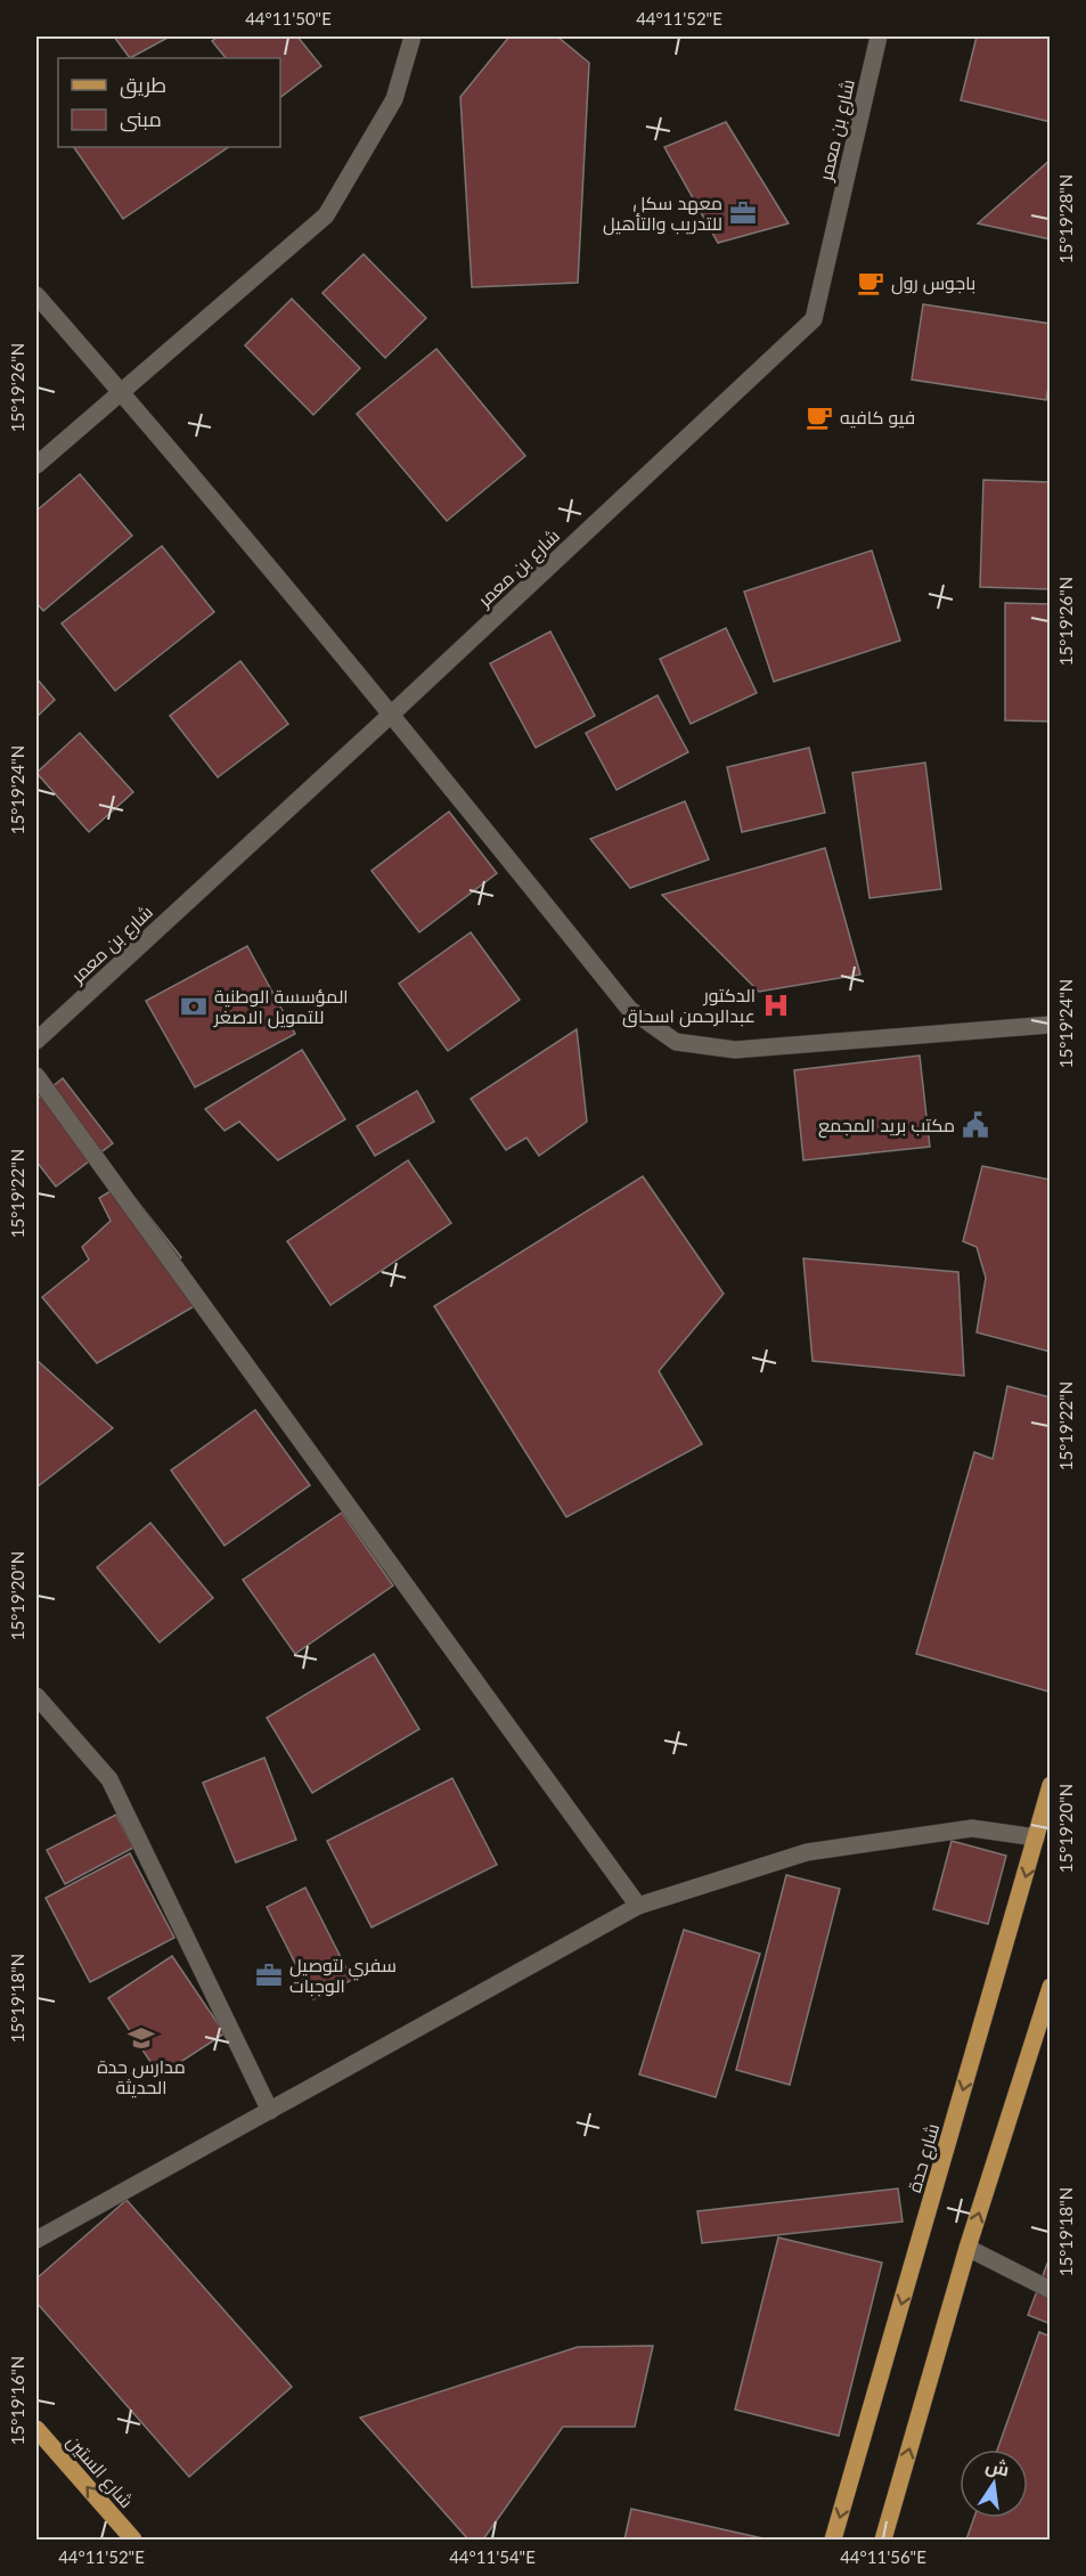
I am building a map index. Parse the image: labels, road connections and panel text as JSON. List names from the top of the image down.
{
  "streets": {
    "main road": ["شارع حدة", "شارع الستين"],
    "street": ["شارع بن معمر"]
  },
  "one_way": ["شارع الستين"],
  "places": {
    "office": ["معهد سكل للتدريب والتأهيل", "سفري لتوصيل الوجبات"],
    "cafe": ["باجوس رول", "فيو كافيه"],
    "hospital": ["الدكتور عبدالرحمن اسحاق"],
    "bank": ["المؤسسة الوطنية للتمويل الاصغر"],
    "public building": ["مكتب بريد المجمع"],
    "school or university": ["مدارس حدة الحديثة"]
  },
  "legend": ["طريق", "مبنى"],
  "north": "top",
  "coordinates": [
    "44°11'50\"E",
    "44°11'52\"E",
    "15°19'28\"N",
    "15°19'26\"N",
    "15°19'24\"N",
    "15°19'22\"N",
    "15°19'20\"N",
    "15°19'18\"N",
    "15°19'16\"N",
    "44°11'54\"E",
    "44°11'56\"E"
  ]
}
